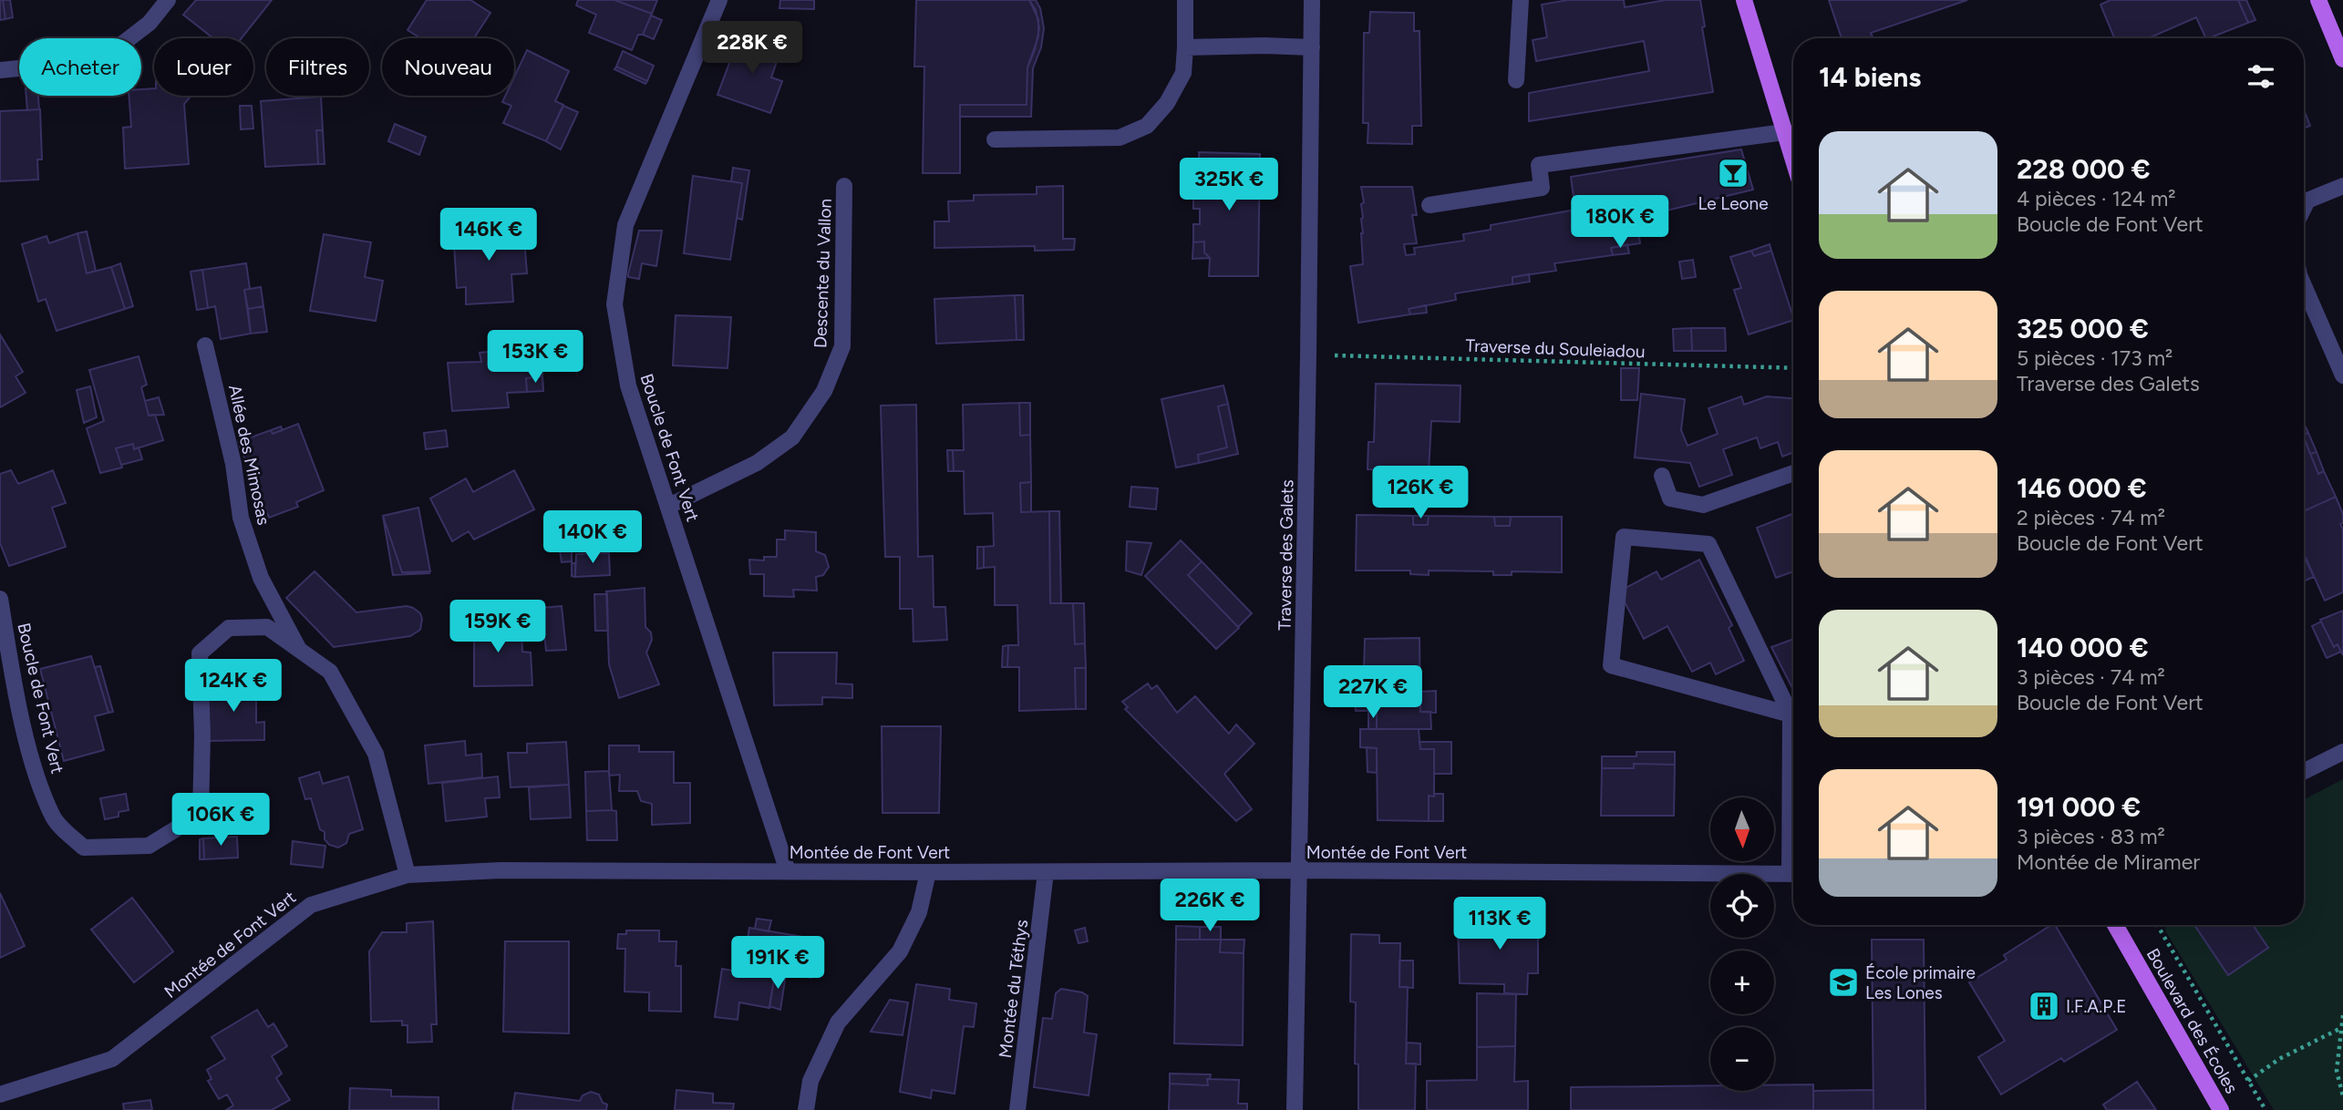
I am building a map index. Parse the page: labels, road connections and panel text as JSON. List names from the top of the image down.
{
  "streets": {
    "main road": ["Boulevard des Écoles"],
    "street": [
      "Descente du Vallon",
      "Boucle de Font Vert",
      "Allée des Mimosas",
      "Traverse des Galets",
      "Montée de Font Vert",
      "Montée du Téthys"
    ],
    "path": ["Traverse du Souleiadou"]
  },
  "crossings": [
    ["Descente du Vallon", "Boucle de Font Vert"],
    ["Traverse du Souleiadou", "Traverse des Galets"],
    ["Boucle de Font Vert", "Allée des Mimosas"],
    ["Boucle de Font Vert", "Montée de Font Vert"],
    ["Allée des Mimosas", "Montée de Font Vert"],
    ["Traverse des Galets", "Montée de Font Vert"],
    ["Montée de Font Vert", "Montée du Téthys"]
  ],
  "places": {
    "bar": ["Le Leone"],
    "school or university": ["École primaire Les Lones"],
    "building": ["I.F.A.P.E"]
  },
  "north": "bottom",
  "page": {
    "price": [
      "228K €",
      "325K €",
      "180K €",
      "146K €",
      "153K €",
      "126K €",
      "140K €",
      "159K €",
      "124K €",
      "227K €",
      "106K €",
      "226K €",
      "113K €",
      "191K €"
    ],
    "chip": [
      "Acheter",
      "Louer",
      "Filtres",
      "Nouveau"
    ],
    "heading": "14 biens",
    "list": [
      {
        "name": "228 000 €",
        "note": "4 pièces · 124 m² · Boucle de Font Vert"
      },
      {
        "name": "325 000 €",
        "note": "5 pièces · 173 m² · Traverse des Galets"
      },
      {
        "name": "146 000 €",
        "note": "2 pièces · 74 m² · Boucle de Font Vert"
      },
      {
        "name": "140 000 €",
        "note": "3 pièces · 74 m² · Boucle de Font Vert"
      },
      {
        "name": "191 000 €",
        "note": "3 pièces · 83 m² · Montée de Miramer"
      }
    ],
    "map_buttons": ["+", "−"]
  }
}
